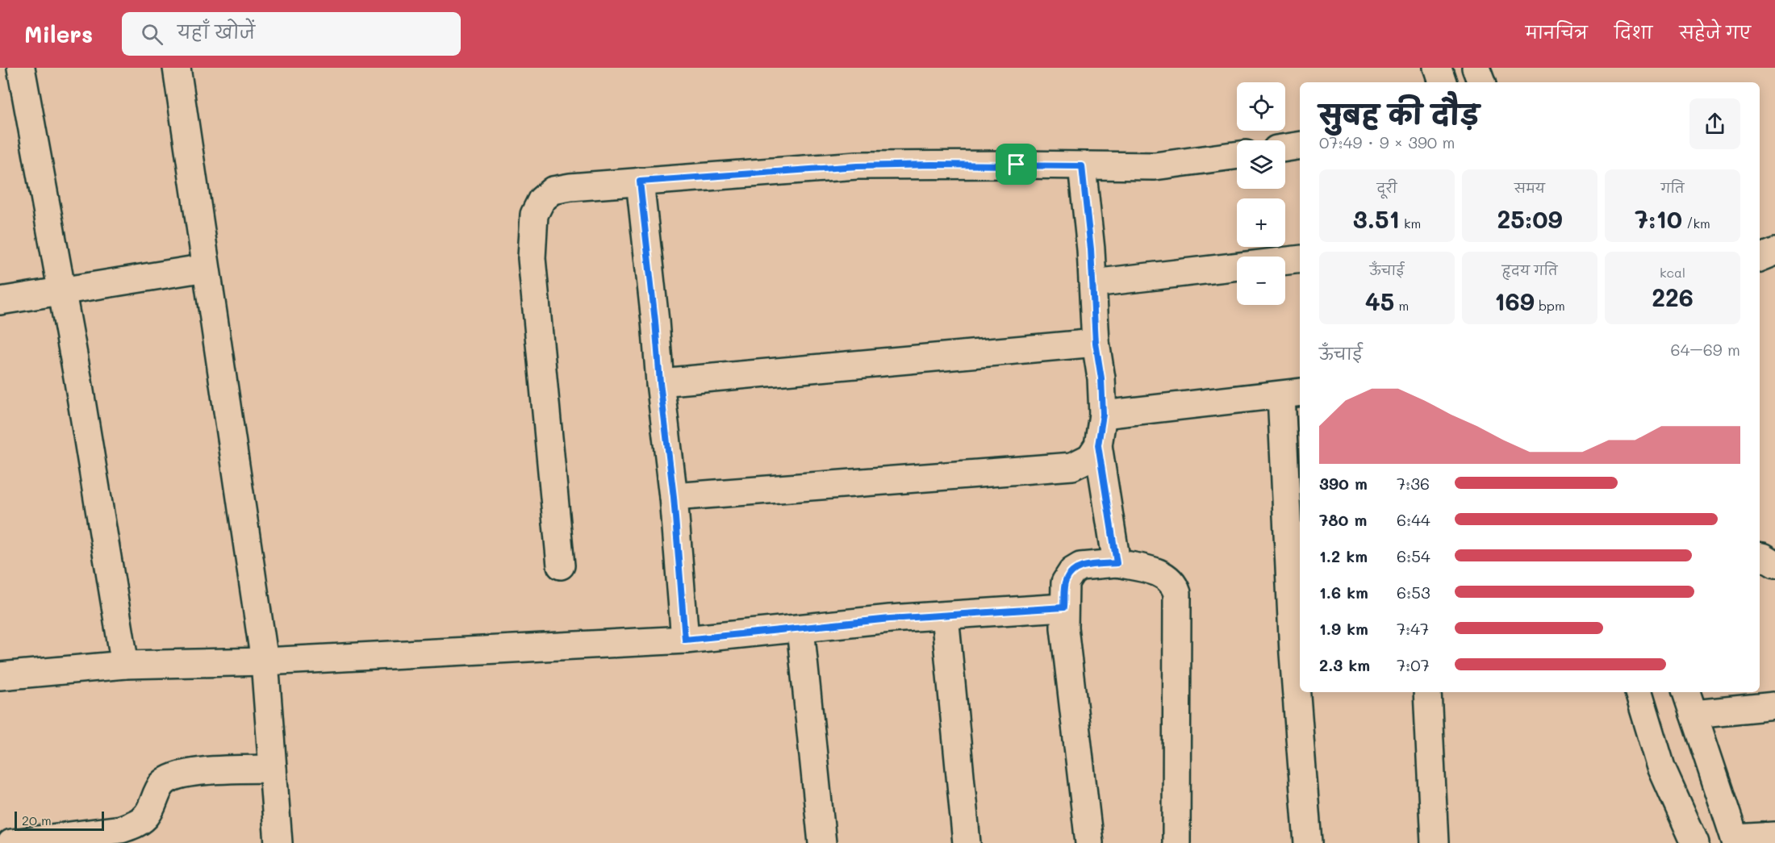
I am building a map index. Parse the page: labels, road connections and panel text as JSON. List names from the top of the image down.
{
  "scale_bar": "20 m",
  "page": {
    "header": "Milers",
    "search": "यहाँ खोजें",
    "nav": ["मानचित्र", "दिशा", "सहेजे गए"],
    "map_buttons": ["+", "−"],
    "heading": ["सुबह की दौड़", "07:49 · 9 × 390 m"],
    "stats": [
      ["दूरी", "3.51 km"],
      ["समय", "25:09"],
      ["गति", "7:10 /km"],
      ["ऊँचाई", "45 m"],
      ["हृदय गति", "169 bpm"],
      ["kcal", "226"]
    ],
    "chart": ["ऊँचाई", "64–69 m"],
    "list": [
      {
        "name": "390 m",
        "note": "7:36"
      },
      {
        "name": "780 m",
        "note": "6:44"
      },
      {
        "name": "1.2 km",
        "note": "6:54"
      },
      {
        "name": "1.6 km",
        "note": "6:53"
      },
      {
        "name": "1.9 km",
        "note": "7:47"
      },
      {
        "name": "2.3 km",
        "note": "7:07"
      }
    ],
    "scale": "20 m"
  }
}
